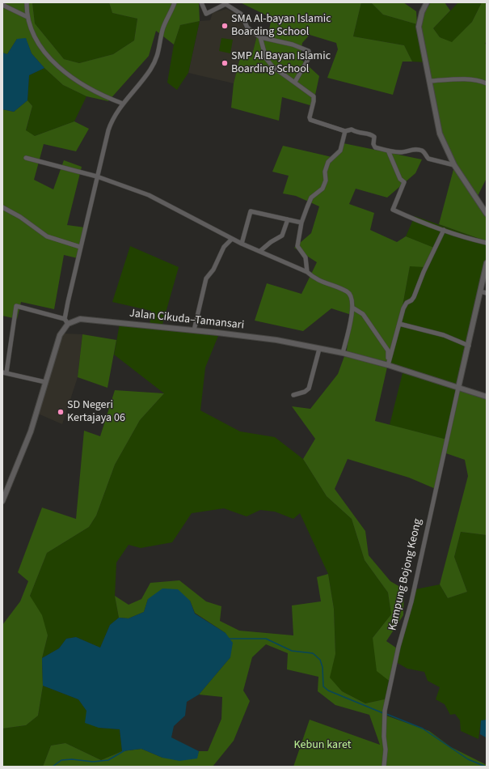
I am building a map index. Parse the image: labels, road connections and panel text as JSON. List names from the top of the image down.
{
  "streets": {
    "street": ["Jalan Cikuda–Tamansari", "Kampung Bojong Keong"]
  },
  "crossings": [
    ["Jalan Cikuda–Tamansari", "Kampung Bojong Keong"]
  ],
  "parks": ["Kebun karet"],
  "places": ["SMA Al-bayan Islamic Boarding School", "SMP Al Bayan Islamic Boarding School", "SD Negeri Kertajaya 06"]
}
